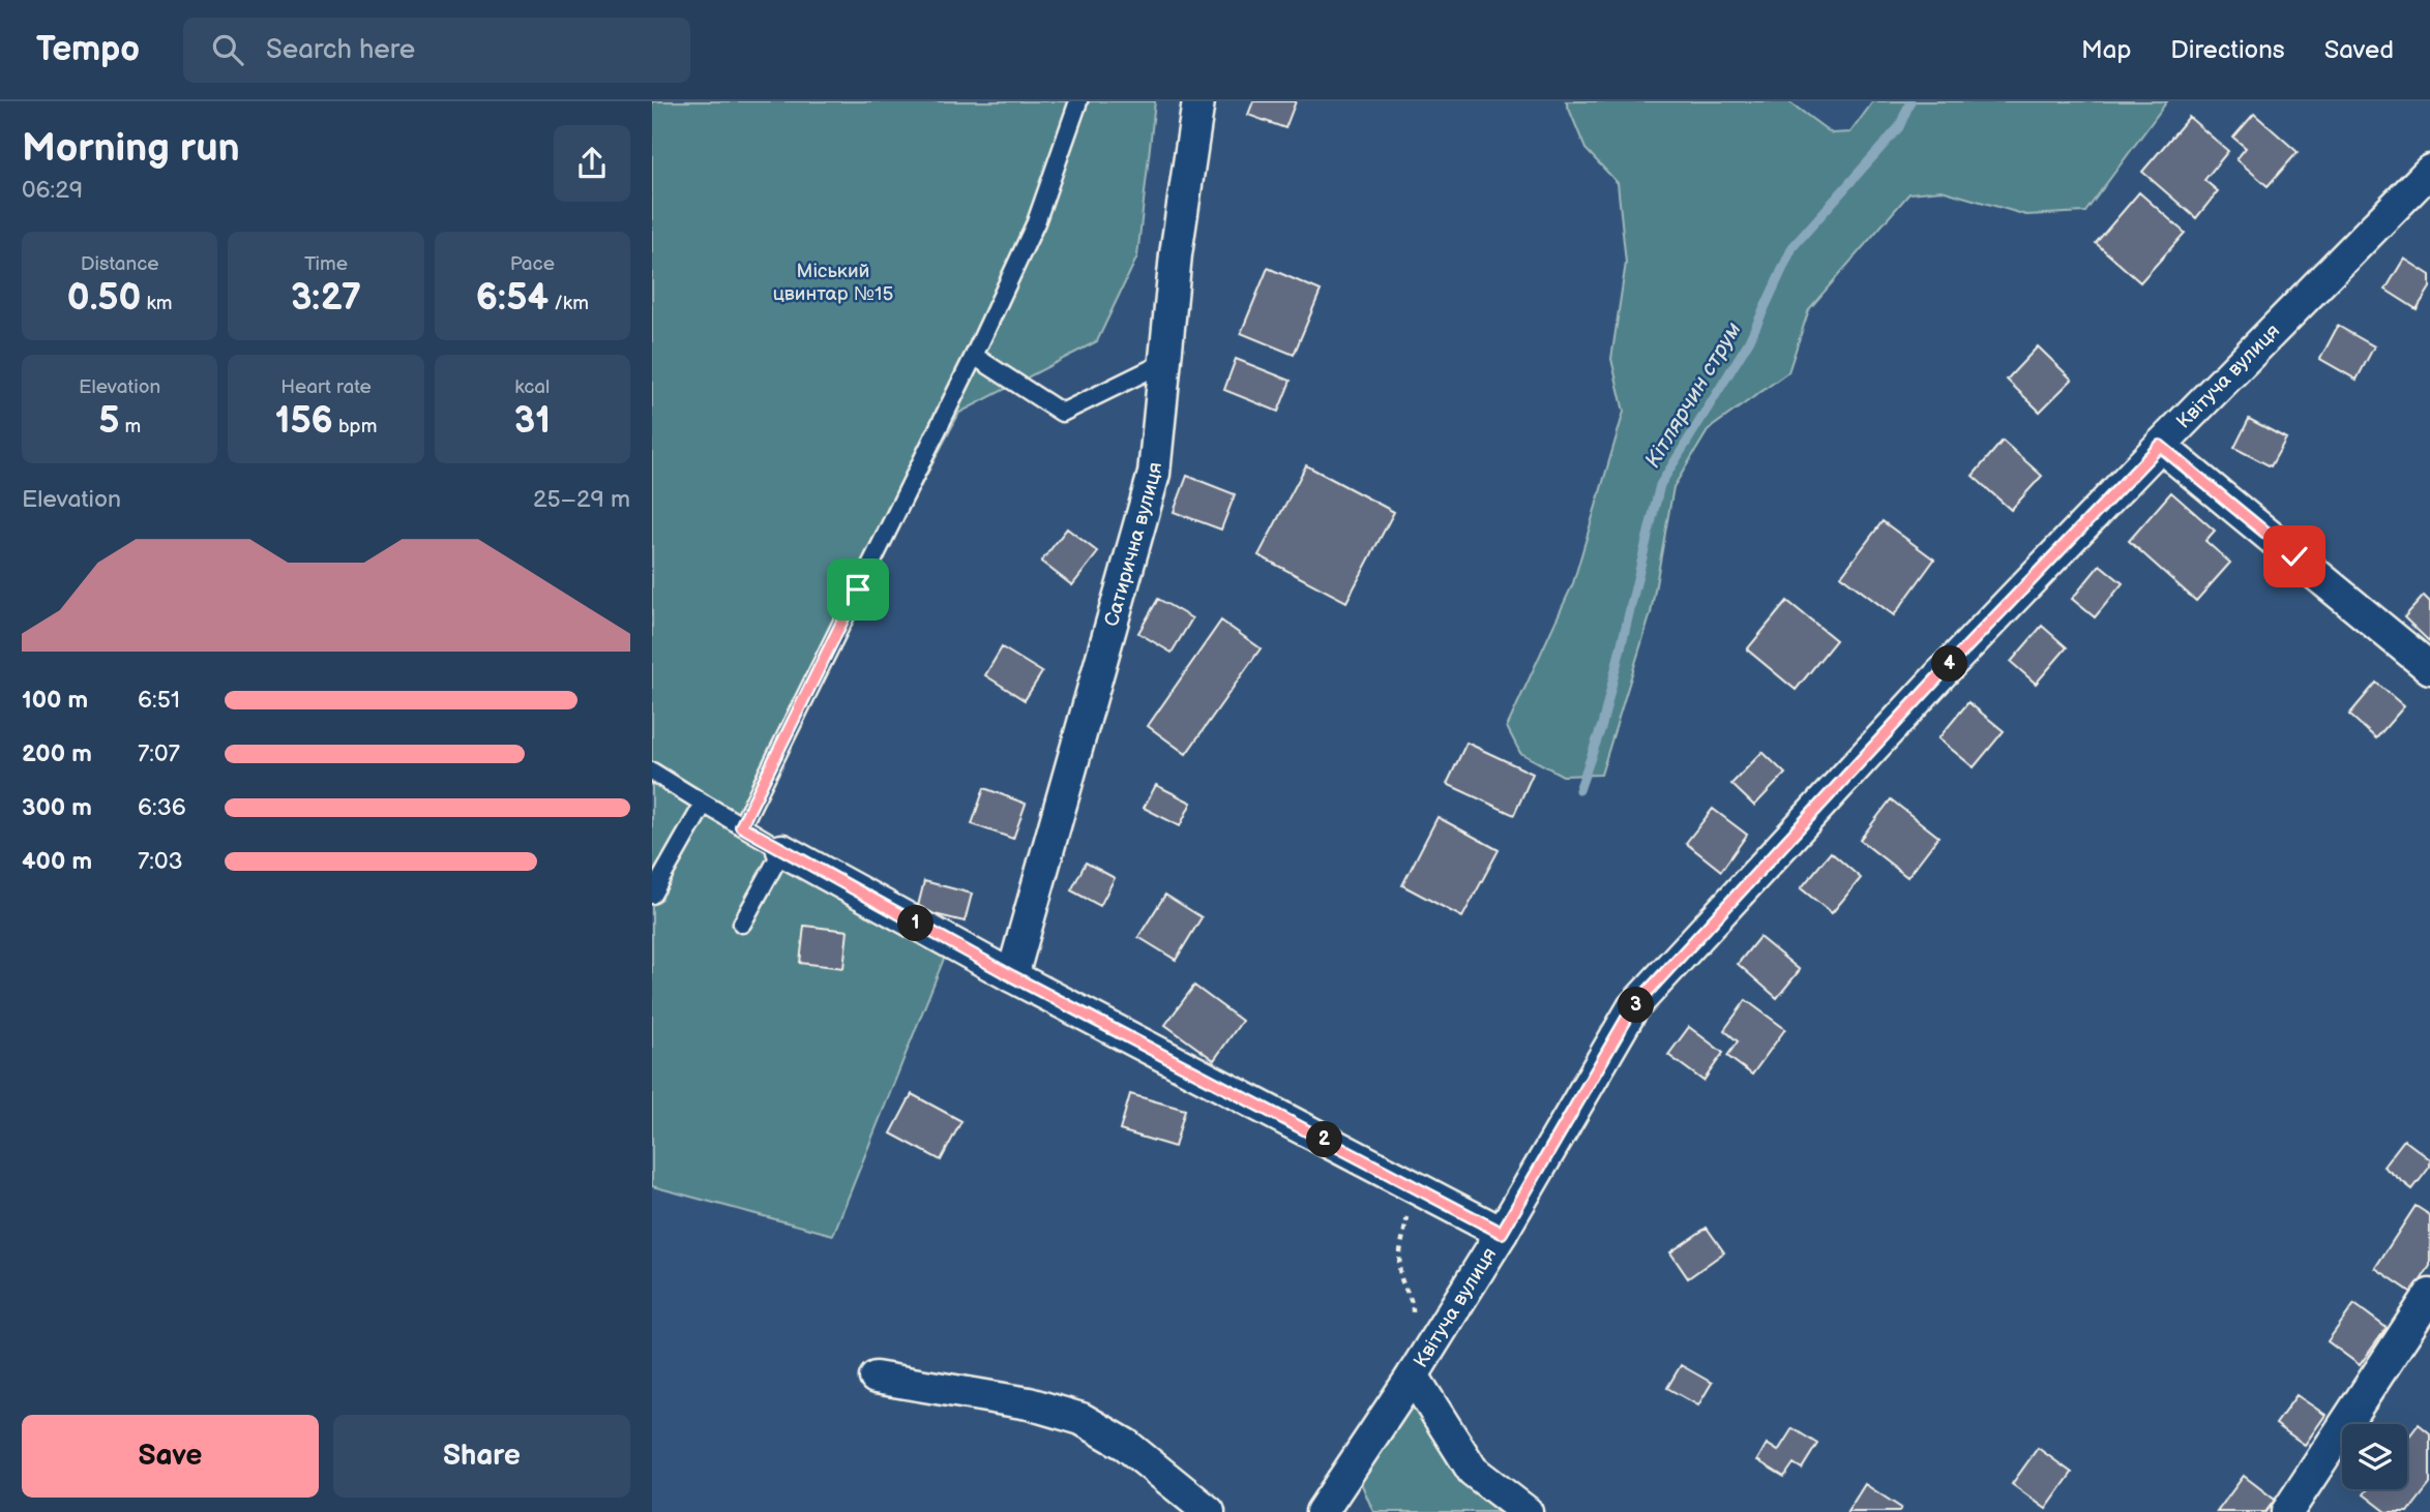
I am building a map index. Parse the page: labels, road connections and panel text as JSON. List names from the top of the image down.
{
  "streets": {
    "street": ["Квітуча вулиця", "Сатирична вулиця"]
  },
  "water": ["Кітлярчин струм"],
  "parks": ["Міський цвинтар №15"],
  "page": {
    "header": "Tempo",
    "search": "Search here",
    "nav": ["Map", "Directions", "Saved"],
    "heading": ["Morning run", "06:29"],
    "stats": [
      ["Distance", "0.50 km"],
      ["Time", "3:27"],
      ["Pace", "6:54 /km"],
      ["Elevation", "5 m"],
      ["Heart rate", "156 bpm"],
      ["kcal", "31"]
    ],
    "chart": ["Elevation", "25–29 m"],
    "pins": [
      "4",
      "1",
      "3",
      "2"
    ],
    "list": [
      {
        "name": "100 m",
        "note": "6:51"
      },
      {
        "name": "200 m",
        "note": "7:07"
      },
      {
        "name": "300 m",
        "note": "6:36"
      },
      {
        "name": "400 m",
        "note": "7:03"
      }
    ],
    "buttons": ["Save", "Share"]
  }
}
